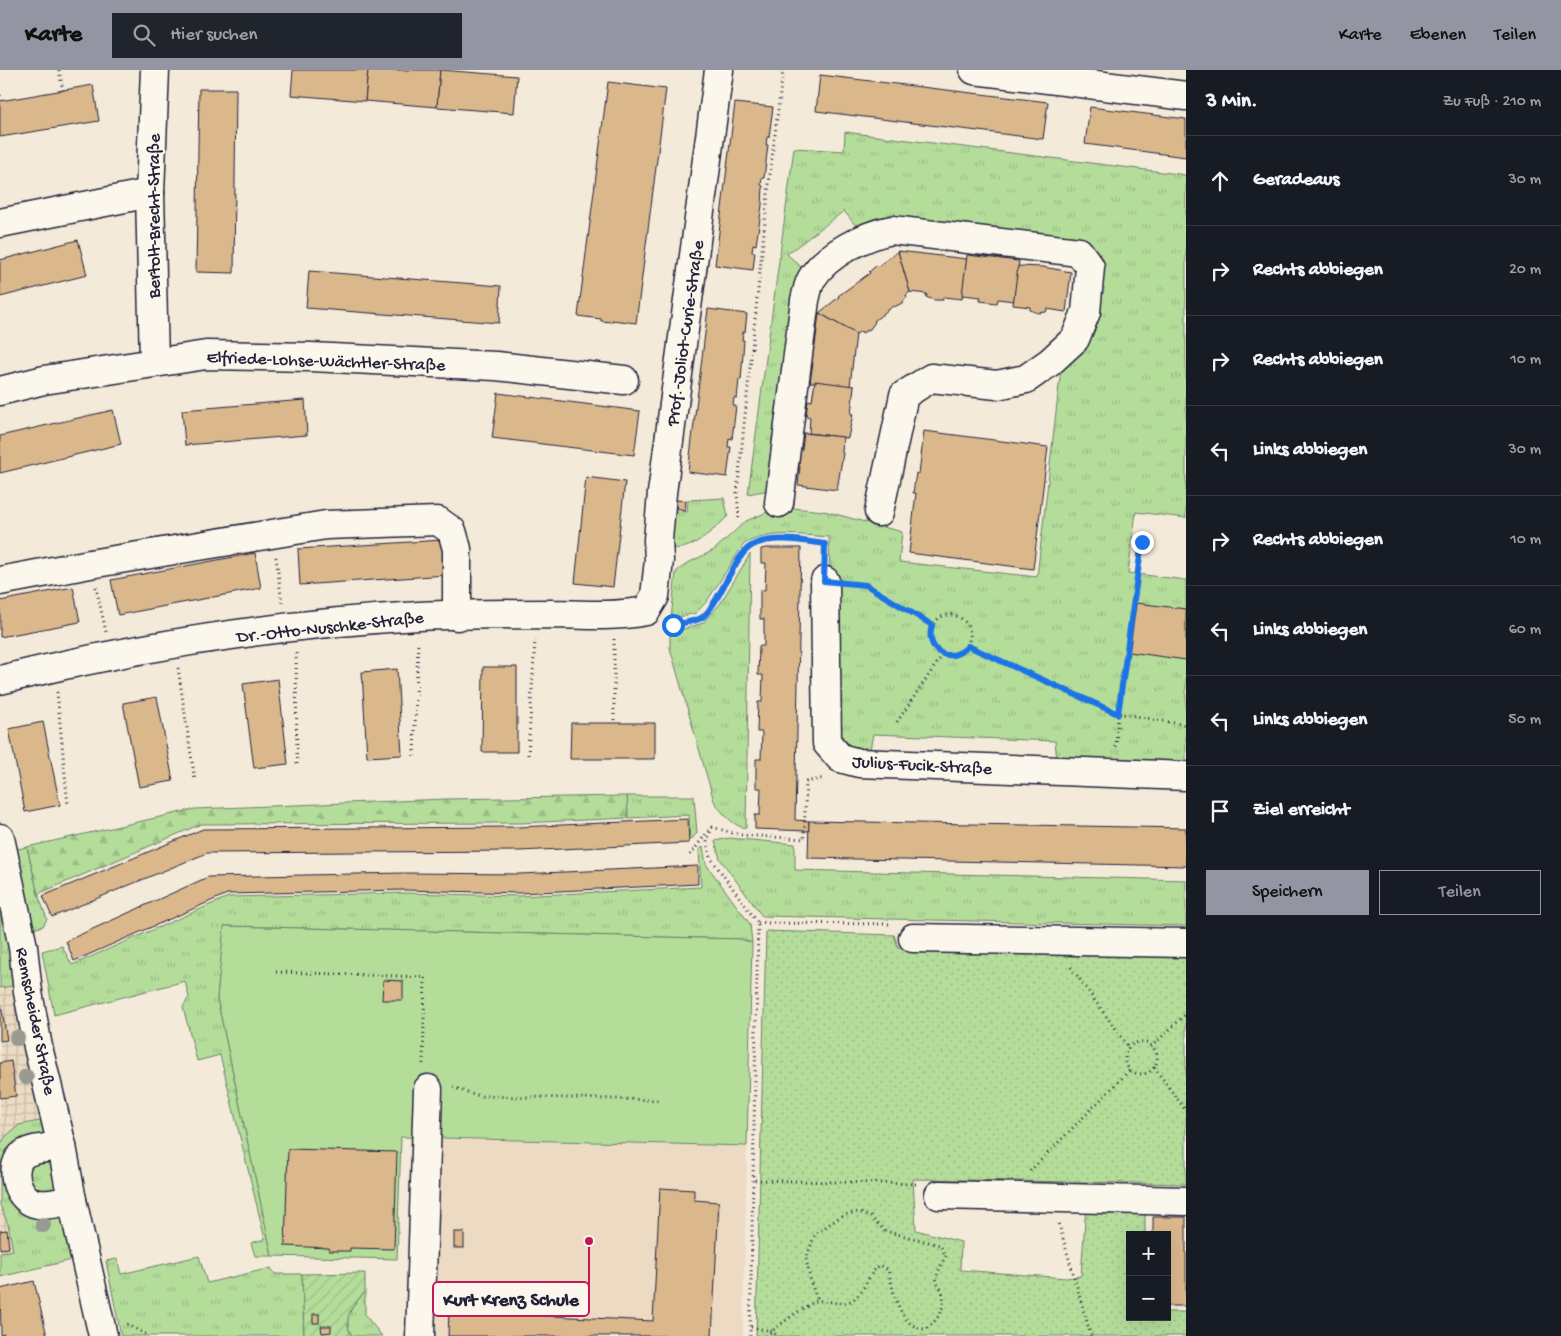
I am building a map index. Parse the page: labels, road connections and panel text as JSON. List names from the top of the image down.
{
  "streets": {
    "street": [
      "Bertolt-Brecht-Straße",
      "Prof.-Joliot-Curie-Straße",
      "Elfriede-Lohse-Wächtler-Straße",
      "Dr.-Otto-Nuschke-Straße",
      "Julius-Fucik-Straße",
      "Remscheider Straße"
    ]
  },
  "crossings": [
    ["Bertolt-Brecht-Straße", "Elfriede-Lohse-Wächtler-Straße"],
    ["Prof.-Joliot-Curie-Straße", "Dr.-Otto-Nuschke-Straße"]
  ],
  "places": ["Kurt Krenz Schule"],
  "page": {
    "header": "Karte",
    "search": "Hier suchen",
    "nav": ["Karte", "Ebenen", "Teilen"],
    "heading": ["3 Min.", "Zu Fuß · 210 m"],
    "list": [
      ["Geradeaus", "30 m"],
      ["Rechts abbiegen", "20 m"],
      ["Rechts abbiegen", "10 m"],
      ["Links abbiegen", "30 m"],
      ["Rechts abbiegen", "10 m"],
      ["Links abbiegen", "60 m"],
      ["Links abbiegen", "50 m"],
      "Ziel erreicht"
    ],
    "buttons": ["Speichern", "Teilen"],
    "map_buttons": ["+", "−"]
  }
}
